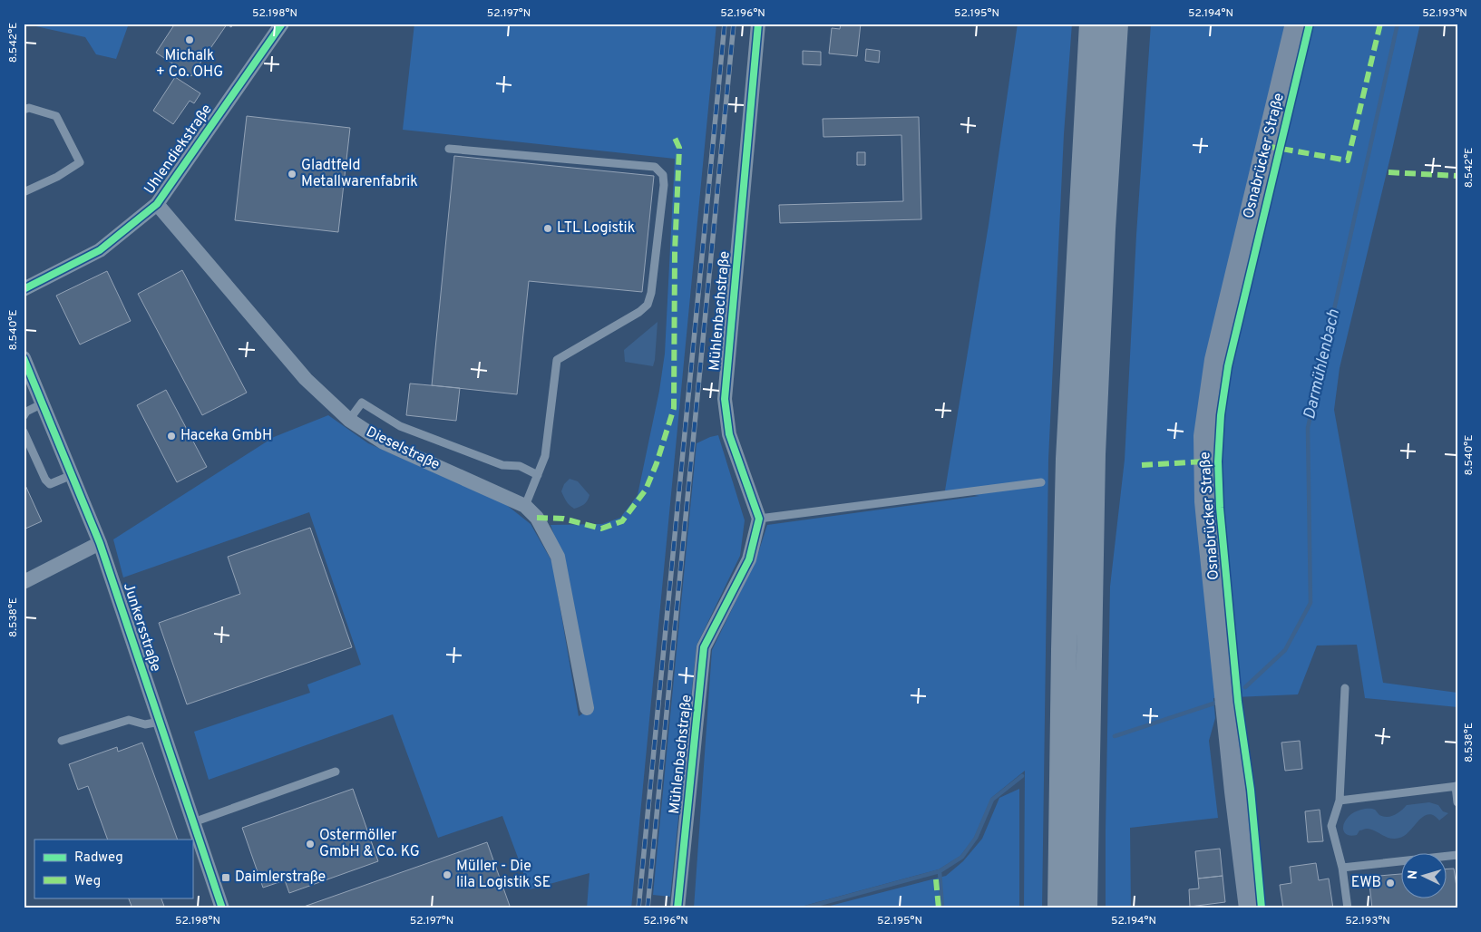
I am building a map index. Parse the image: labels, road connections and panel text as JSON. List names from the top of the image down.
{
  "streets": {
    "main road": ["Osnabrücker Straße"],
    "street": [
      "Uhlendiekstraße",
      "Mühlenbachstraße",
      "Dieselstraße",
      "Junkersstraße"
    ]
  },
  "crossings": [
    ["Uhlendiekstraße", "Dieselstraße"]
  ],
  "water": ["Darmühlenbach"],
  "places": {
    "other": [
      "Michalk + Co. OHG",
      "Gladtfeld Metallwarenfabrik",
      "LTL Logistik",
      "Haceka GmbH",
      "Ostermöller GmbH & Co. KG",
      "Müller - Die lila Logistik SE",
      "EWB"
    ],
    "transit": ["Daimlerstraße"]
  },
  "legend": ["Radweg", "Weg"],
  "north": "left",
  "coordinates": [
    "52.198°N",
    "52.197°N",
    "52.196°N",
    "52.195°N",
    "52.194°N",
    "52.193°N",
    "8.542°E",
    "8.540°E",
    "8.538°E"
  ]
}
